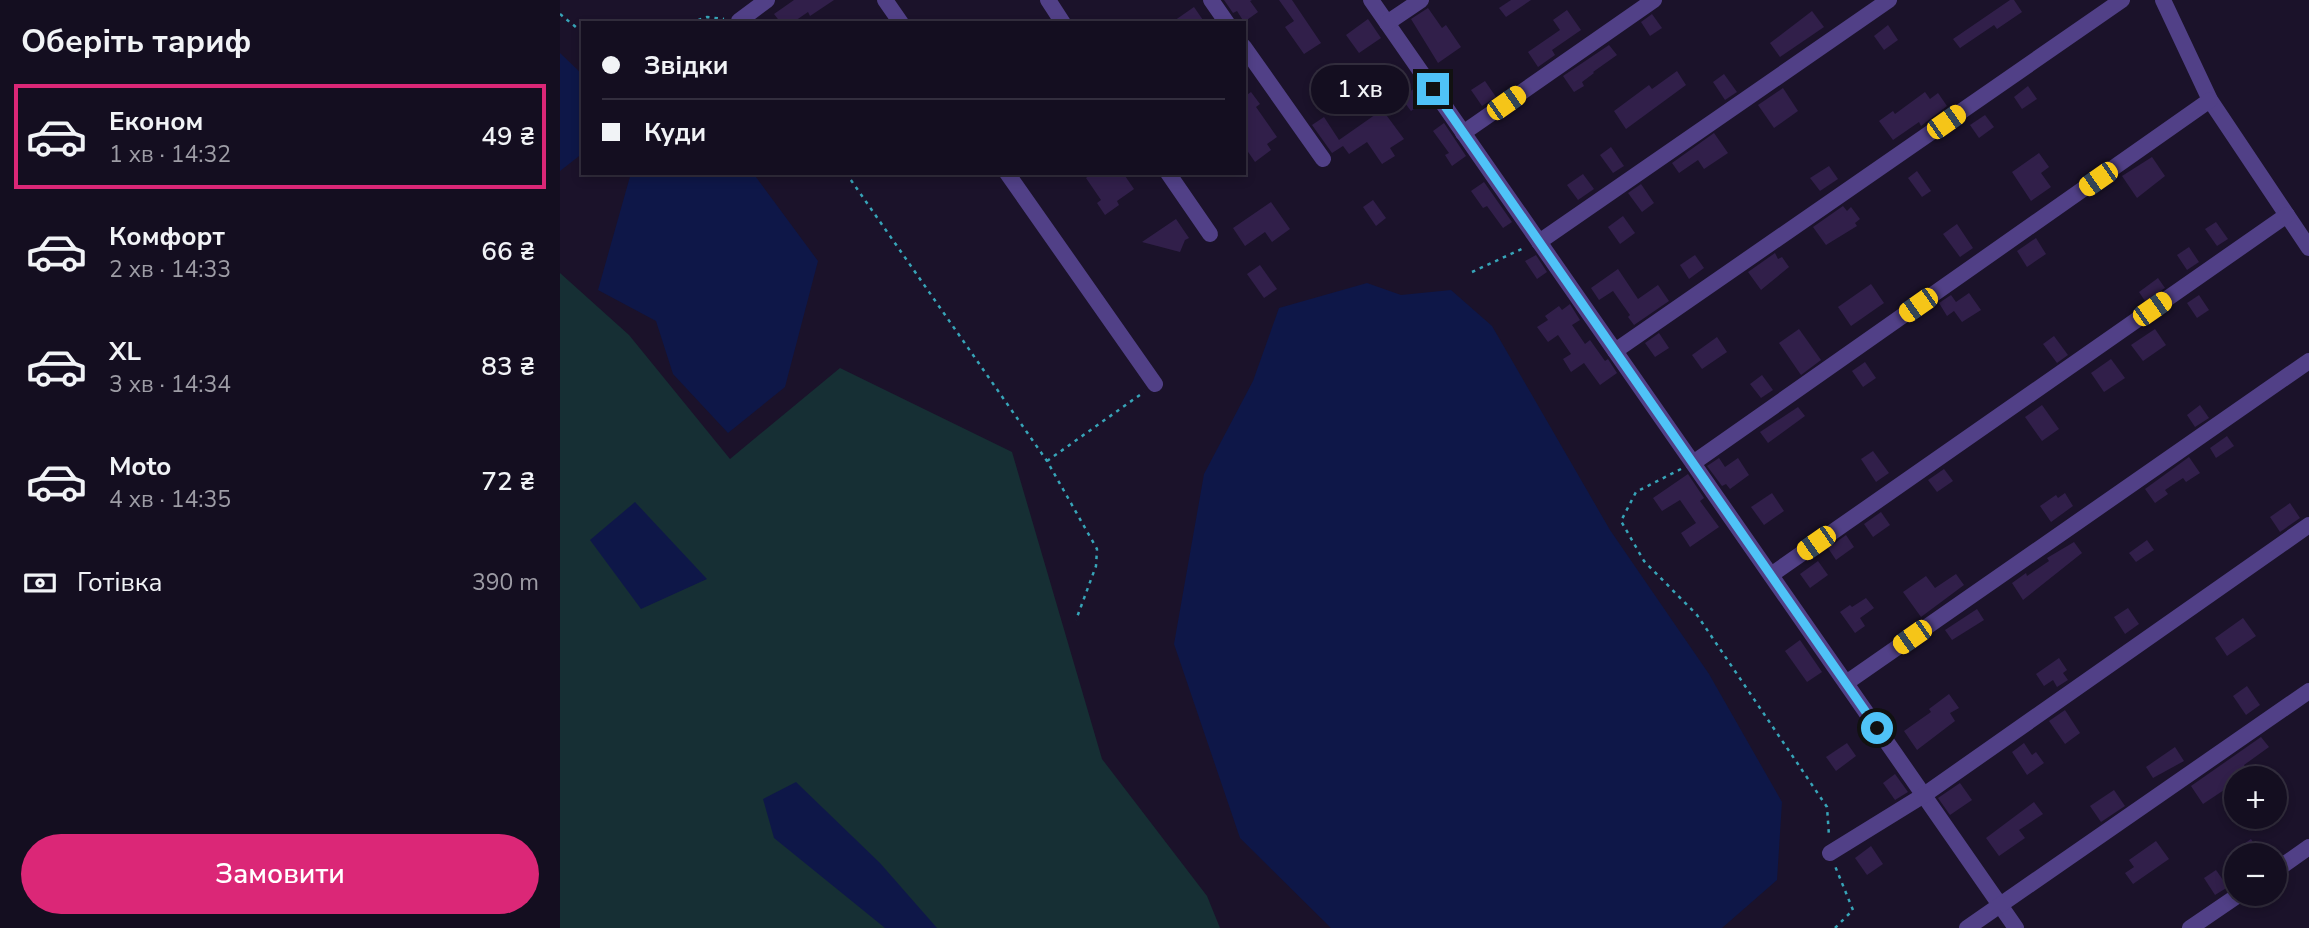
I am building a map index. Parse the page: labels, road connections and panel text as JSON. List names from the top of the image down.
{
  "page": {
    "heading": "Оберіть тариф",
    "banner": ["Звідки", "Куди"],
    "bubble": "1 хв",
    "list": [
      {
        "name": "Економ",
        "note": "1 хв · 14:32",
        "value": "49 ₴"
      },
      {
        "name": "Комфорт",
        "note": "2 хв · 14:33",
        "value": "66 ₴"
      },
      {
        "name": "XL",
        "note": "3 хв · 14:34",
        "value": "83 ₴"
      },
      {
        "name": "Moto",
        "note": "4 хв · 14:35",
        "value": "72 ₴"
      }
    ],
    "pay": ["Готівка", "390 m"],
    "map_buttons": ["+", "−"],
    "buttons": "Замовити"
  }
}
